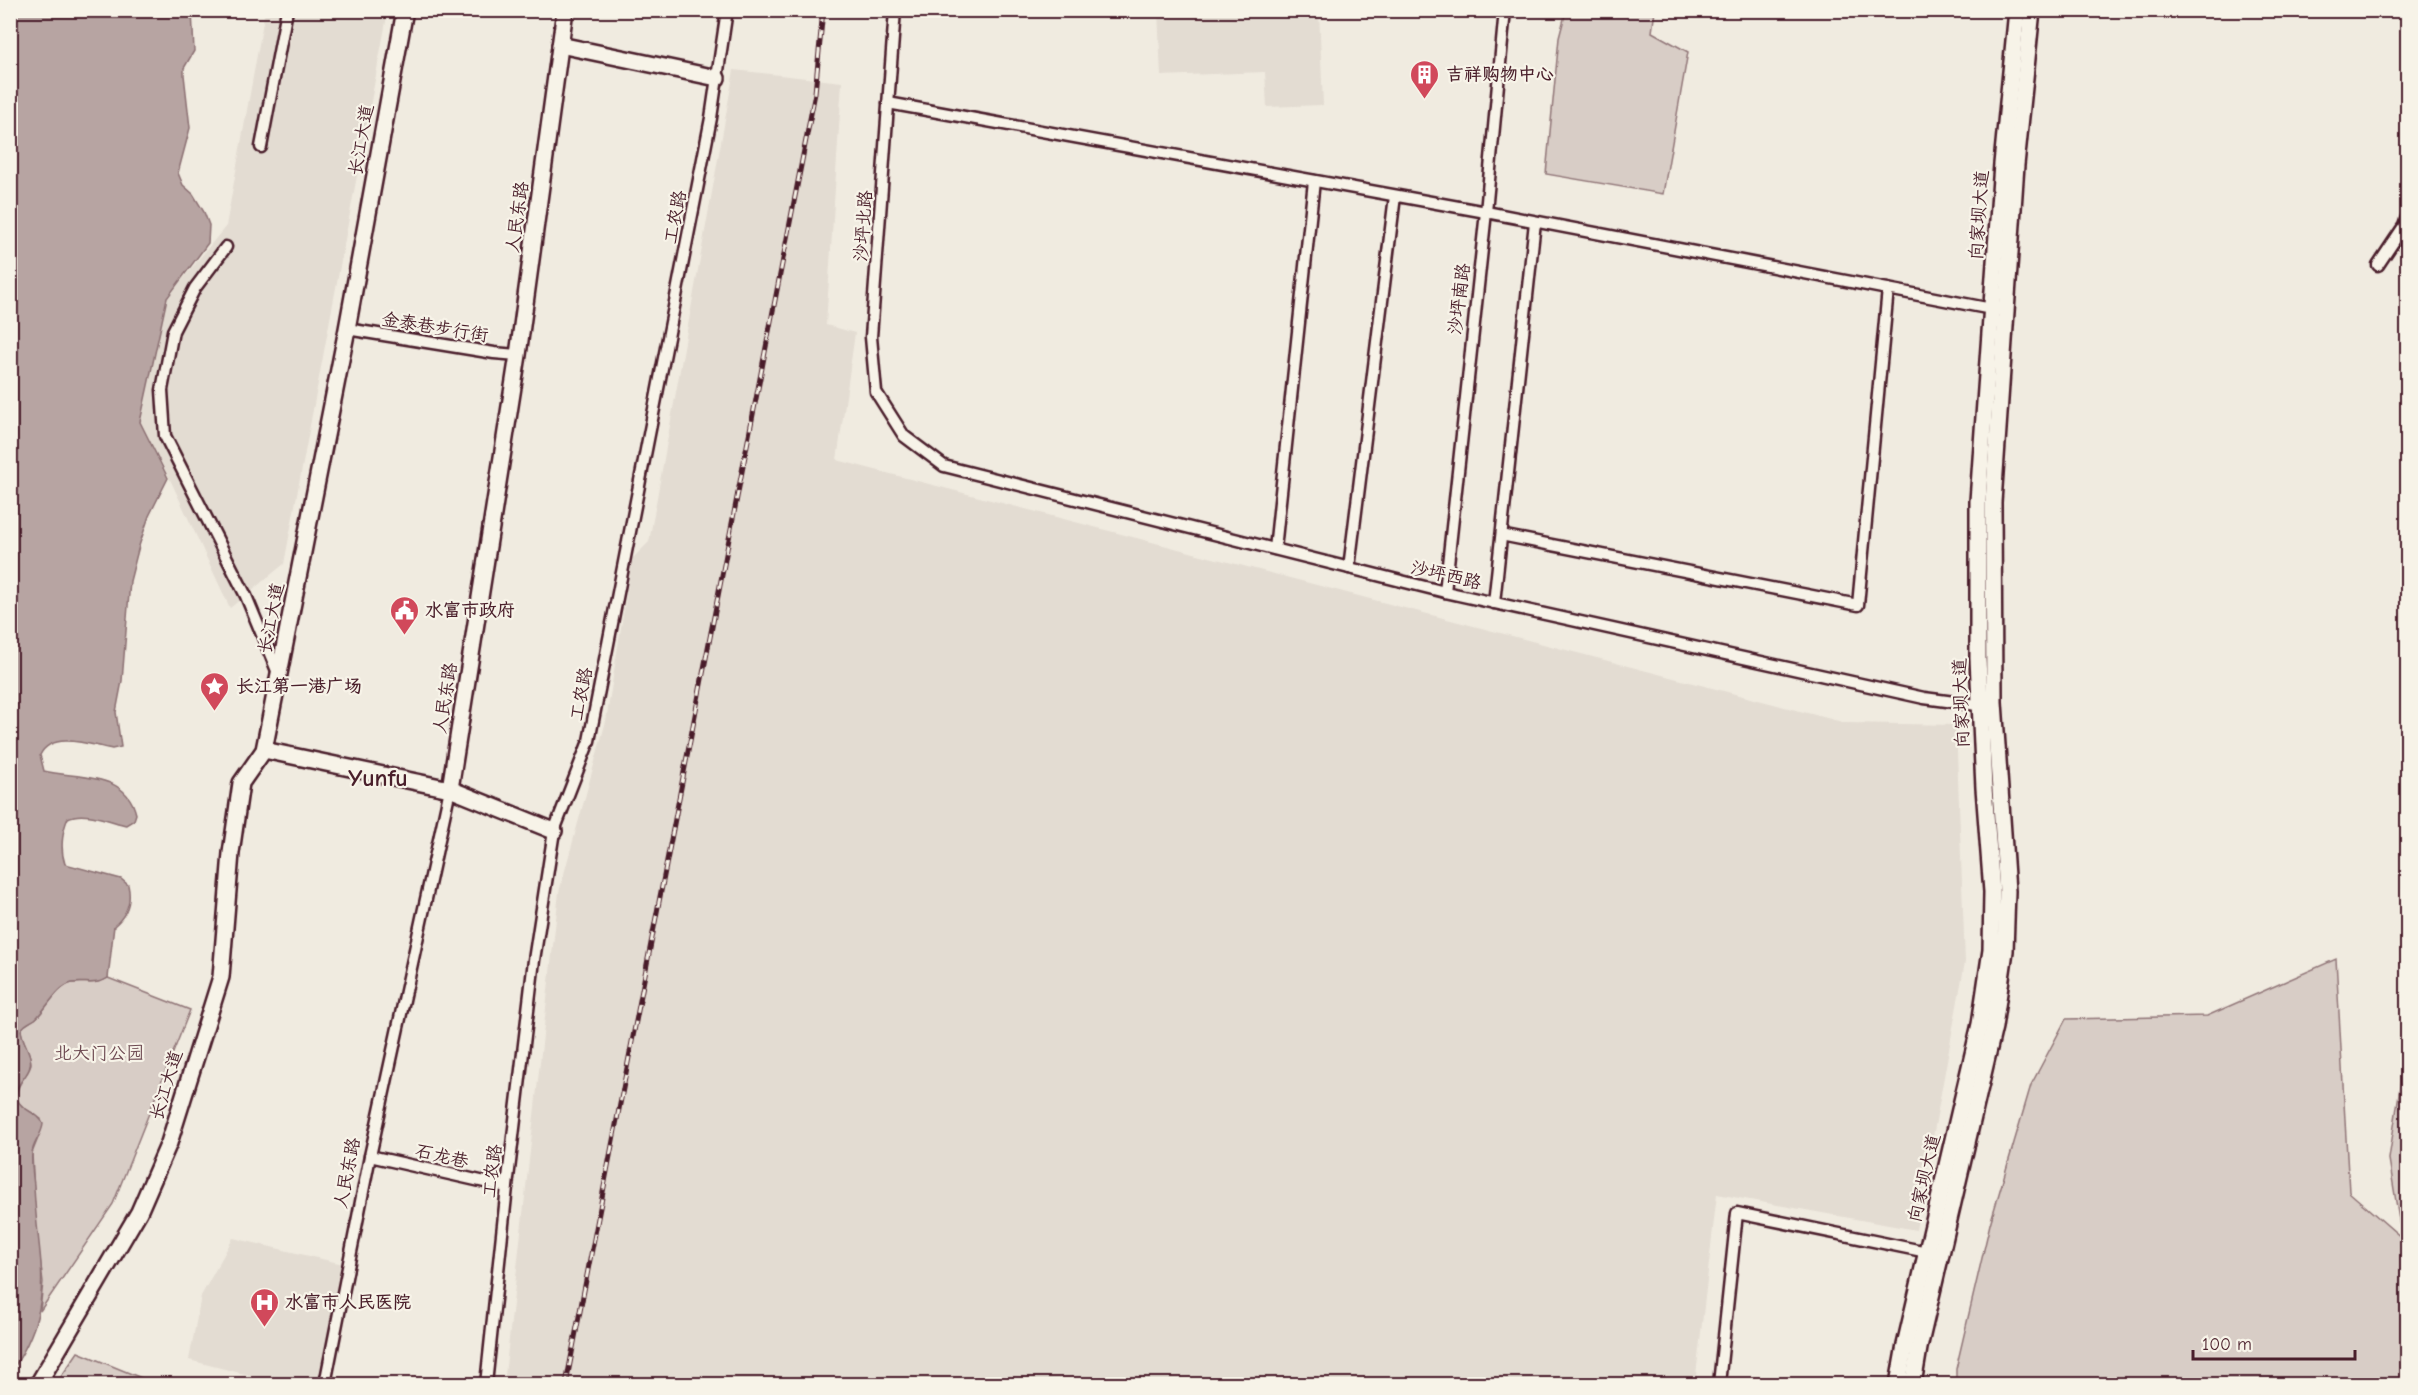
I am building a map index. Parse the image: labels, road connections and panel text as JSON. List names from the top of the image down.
{
  "streets": {
    "main road": ["长江大道", "向家坝大道", "人民东路"],
    "street": [
      "工农路",
      "沙坪北路",
      "沙坪南路",
      "金泰巷步行街",
      "沙坪西路",
      "石龙巷"
    ]
  },
  "crossings": [
    ["长江大道", "金泰巷步行街"],
    ["向家坝大道", "沙坪西路"],
    ["人民东路", "金泰巷步行街"],
    ["人民东路", "石龙巷"],
    ["工农路", "石龙巷"],
    ["沙坪北路", "沙坪西路"],
    ["沙坪南路", "沙坪西路"]
  ],
  "districts": ["Yunfu"],
  "parks": ["北大门公园"],
  "places": {
    "building": ["吉祥购物中心"],
    "public building": ["水富市政府"],
    "place": ["长江第一港广场"],
    "hospital": ["水富市人民医院"]
  },
  "scale_bar": "100 m"
}
